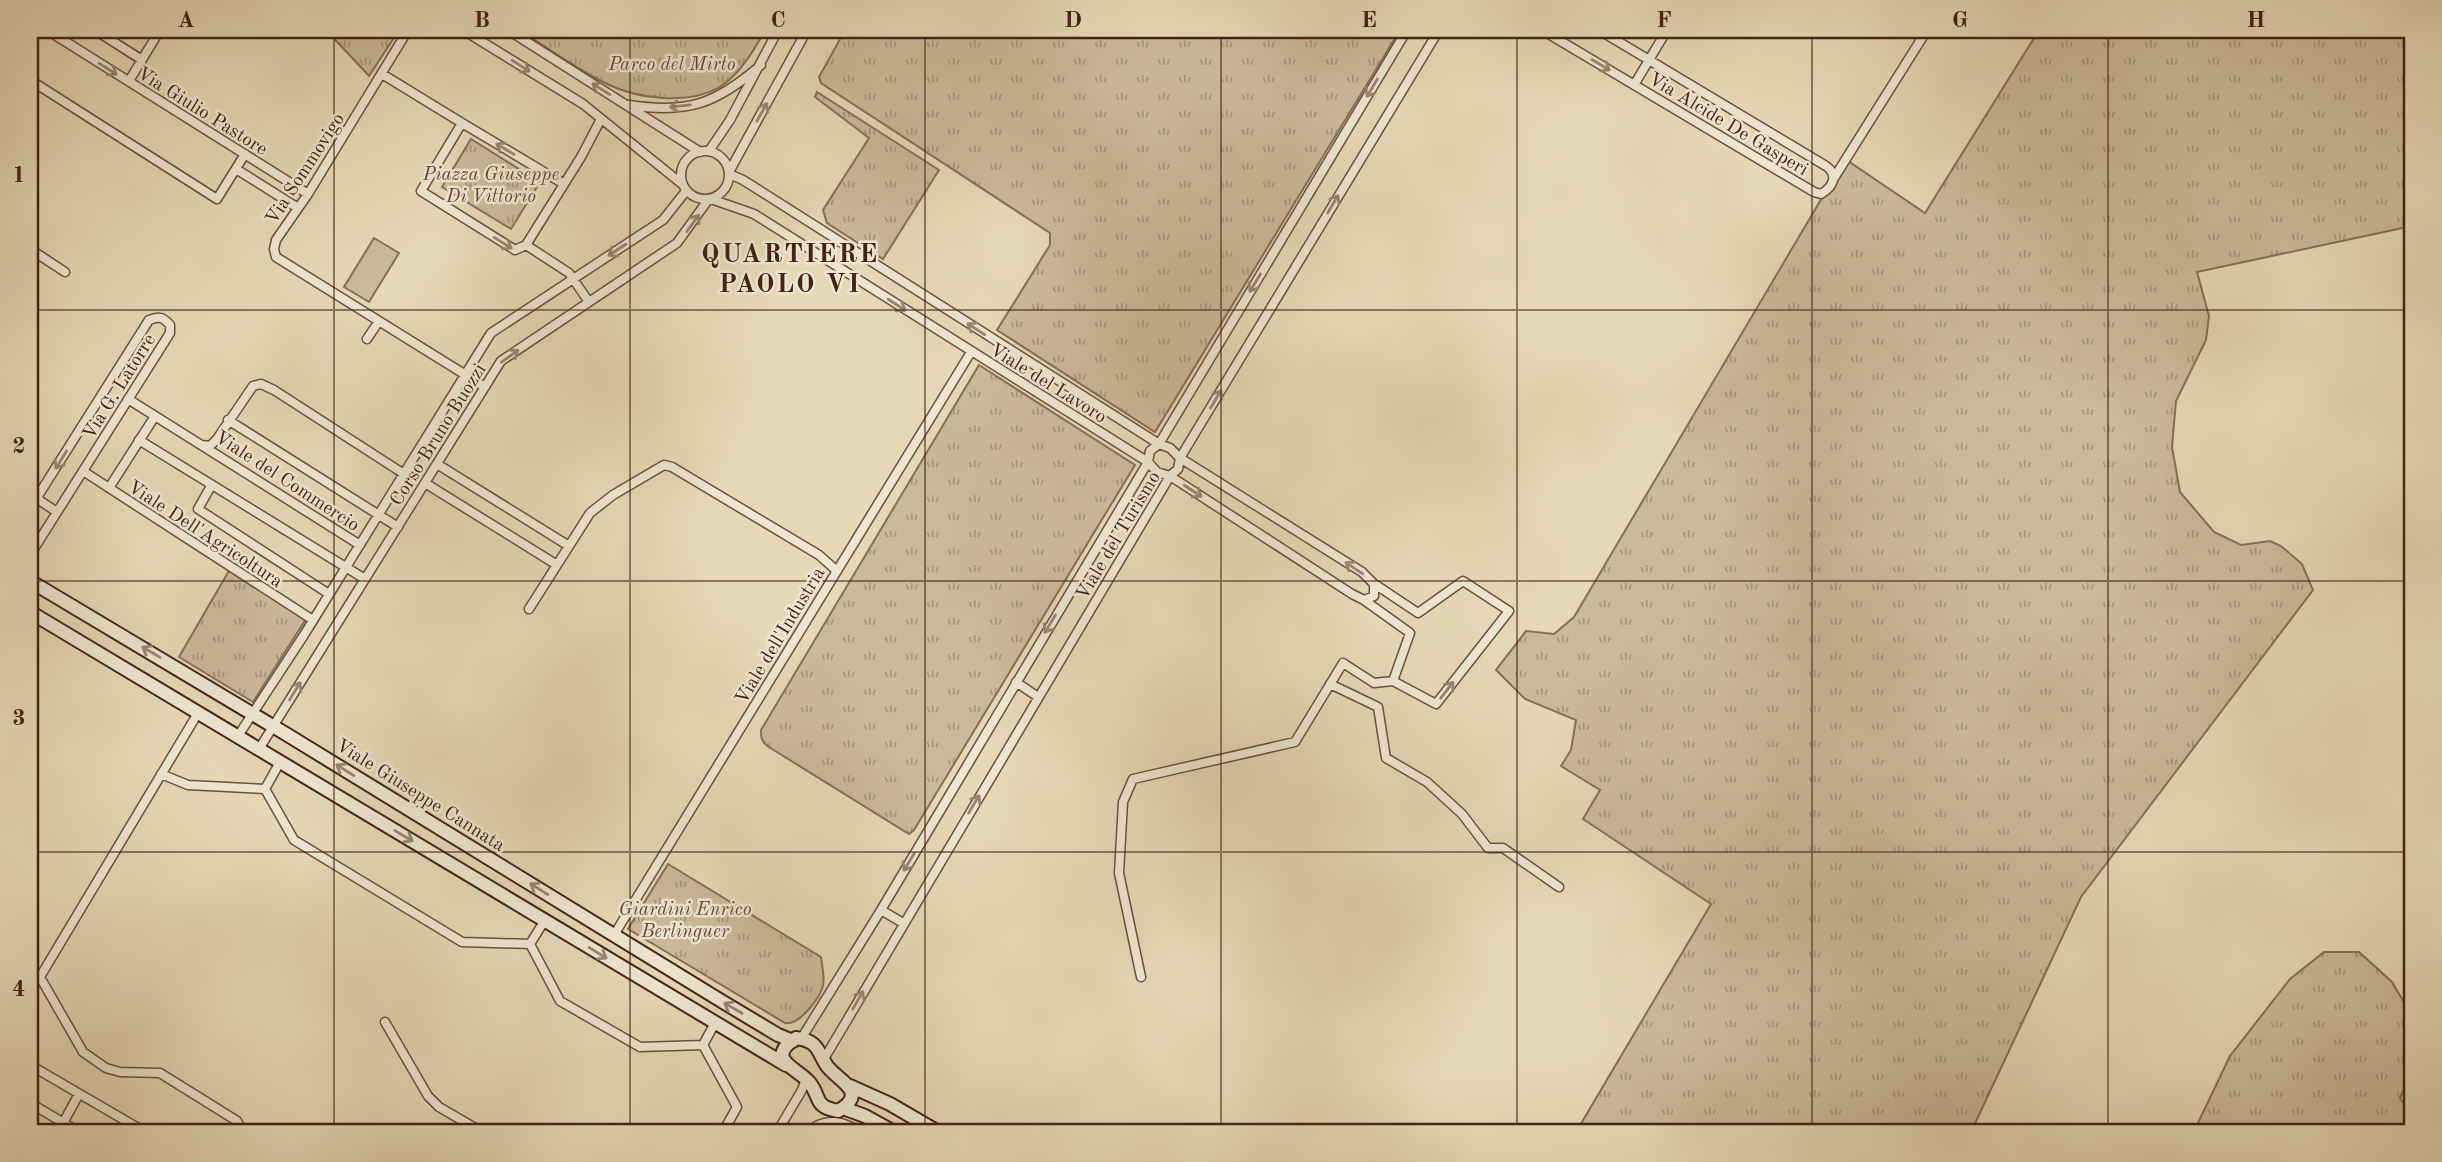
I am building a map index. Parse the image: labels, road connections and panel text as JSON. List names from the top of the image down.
{
  "streets": {
    "street": [
      "Via Giulio Pastore",
      "Via Alcide De Gasperi",
      "Via Sommovigo",
      "Viale del Lavoro",
      "Via G. Latorre",
      "Corso Bruno Buozzi",
      "Viale del Commercio",
      "Viale Dell'Agricoltura",
      "Viale del Turismo",
      "Viale dell'Industria",
      "Viale Giuseppe Cannata"
    ]
  },
  "crossings": [
    ["Via Giulio Pastore", "Via Sommovigo"],
    ["Via Sommovigo", "Corso Bruno Buozzi"],
    ["Viale del Lavoro", "Corso Bruno Buozzi"],
    ["Viale del Lavoro", "Viale del Turismo"],
    ["Viale del Lavoro", "Viale dell'Industria"],
    ["Via G. Latorre", "Viale Dell'Agricoltura"],
    ["Corso Bruno Buozzi", "Viale del Commercio"],
    ["Corso Bruno Buozzi", "Viale Dell'Agricoltura"],
    ["Corso Bruno Buozzi", "Viale Giuseppe Cannata"],
    ["Viale del Turismo", "Viale Giuseppe Cannata"],
    ["Viale dell'Industria", "Viale Giuseppe Cannata"]
  ],
  "districts": ["QUARTIERE PAOLO VI"],
  "parks": ["Parco del Mirto", "Piazza Giuseppe Di Vittorio", "Giardini Enrico Berlinguer"],
  "grid": {
    "columns": [
      "A",
      "B",
      "C",
      "D",
      "E",
      "F",
      "G",
      "H"
    ],
    "rows": [
      "1",
      "2",
      "3",
      "4"
    ]
  }
}
